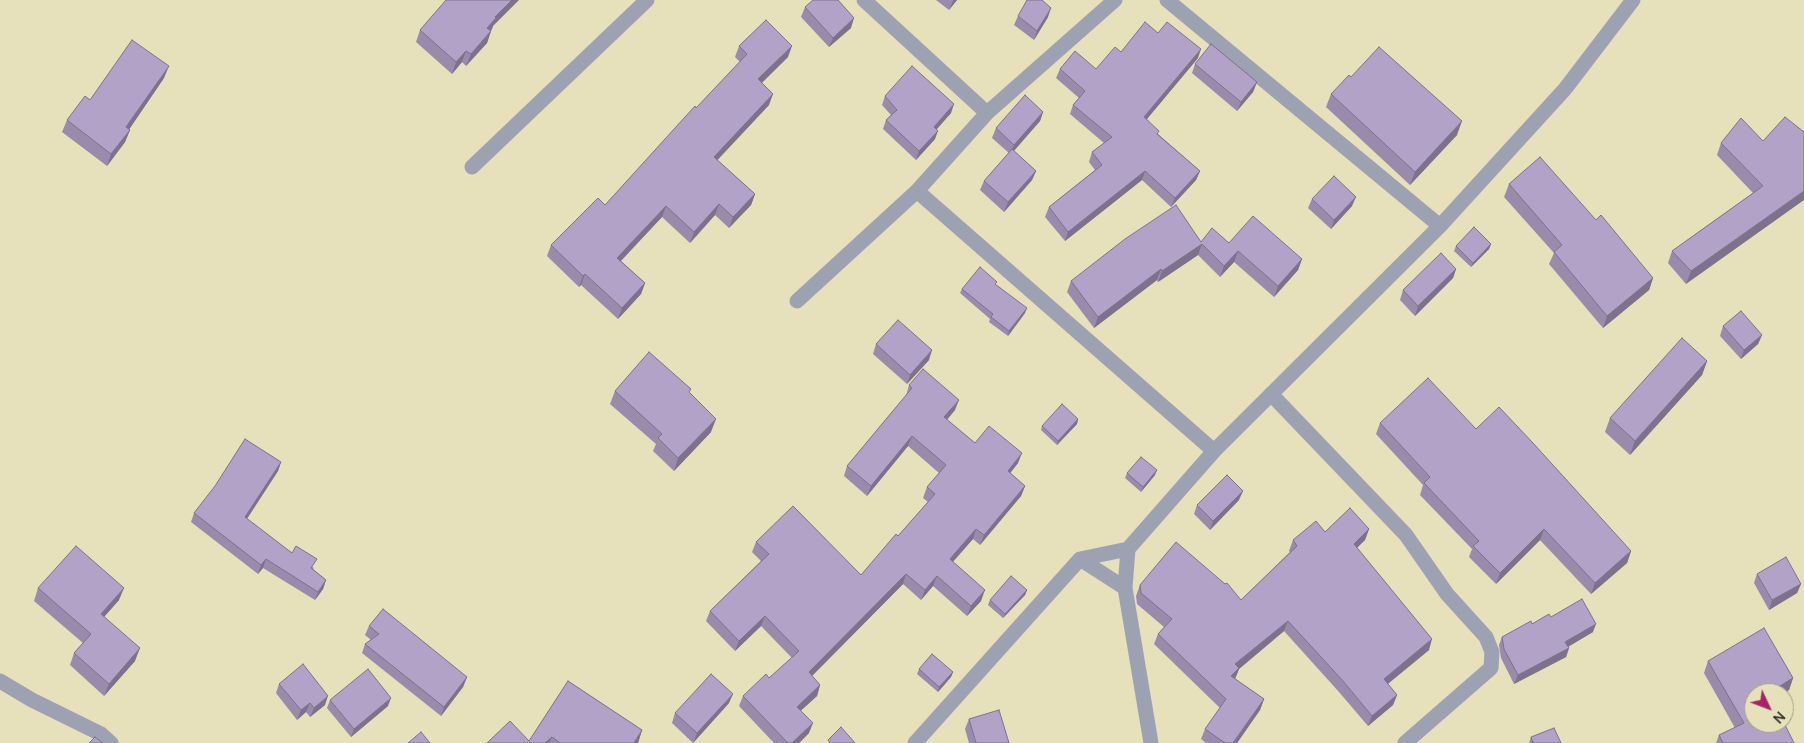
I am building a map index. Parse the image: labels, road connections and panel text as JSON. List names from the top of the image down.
{
  "north": "bottom right"
}
